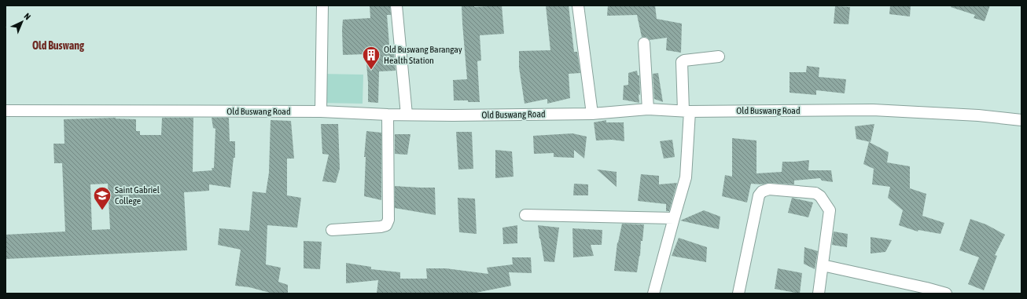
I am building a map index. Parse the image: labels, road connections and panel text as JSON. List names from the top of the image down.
{
  "streets": {
    "street": ["Old Buswang Road"]
  },
  "districts": ["Old Buswang"],
  "places": {
    "building": ["Old Buswang Barangay Health Station"],
    "school or university": ["Saint Gabriel College"]
  },
  "north": "top right"
}
